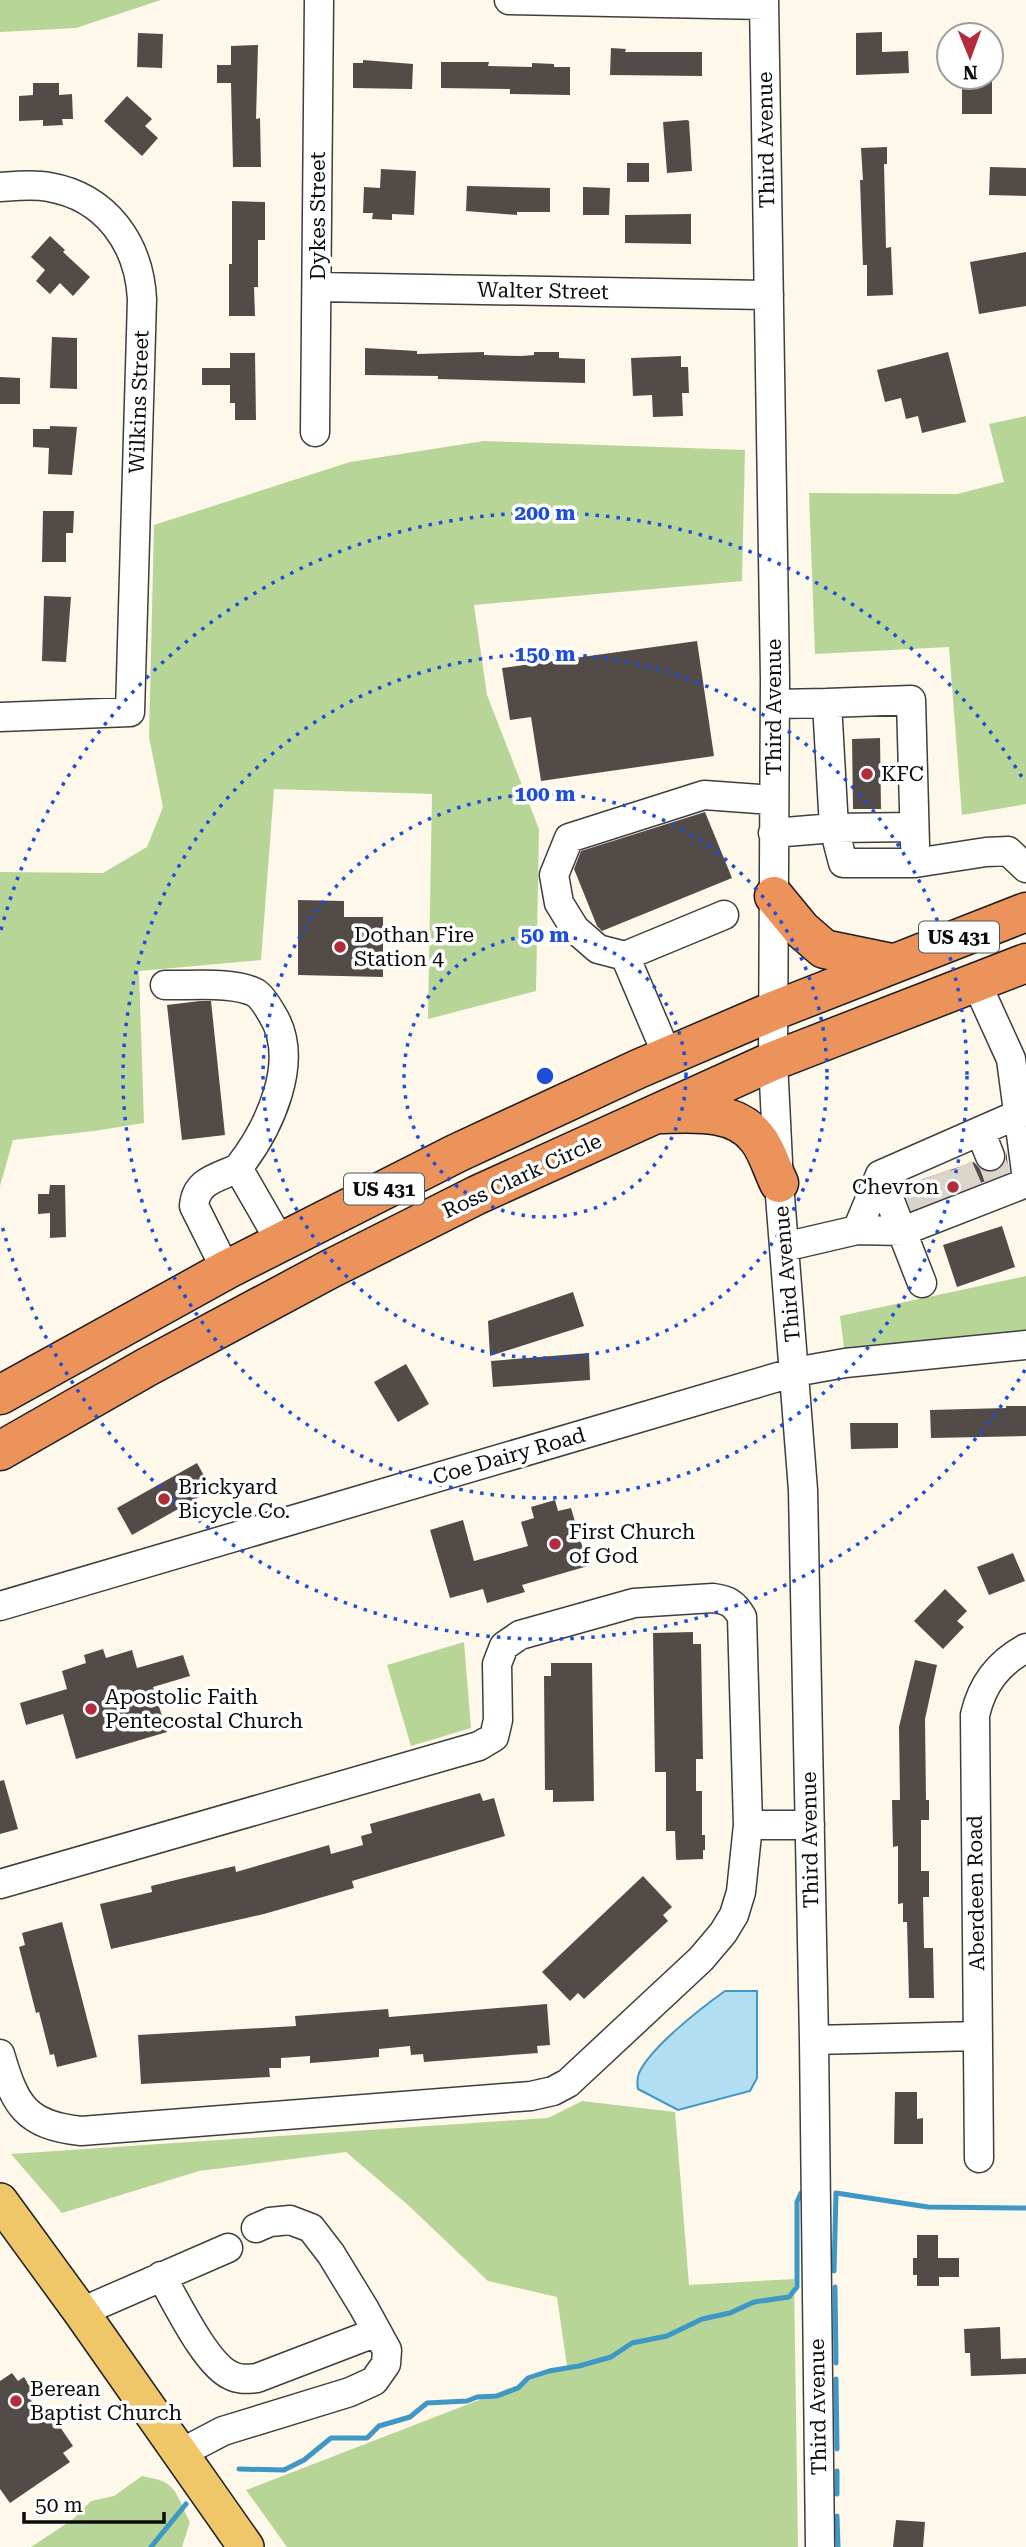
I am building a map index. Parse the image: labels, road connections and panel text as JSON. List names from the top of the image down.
{
  "streets": {
    "highway": ["US 431", "Ross Clark Circle"],
    "street": [
      "Third Avenue",
      "Dykes Street",
      "Walter Street",
      "Wilkins Street",
      "Coe Dairy Road",
      "Aberdeen Road"
    ]
  },
  "crossings": [
    ["Third Avenue", "Walter Street"],
    ["Third Avenue", "US 431"],
    ["Third Avenue", "Ross Clark Circle"],
    ["Third Avenue", "Coe Dairy Road"],
    ["Dykes Street", "Walter Street"]
  ],
  "places": [
    "KFC",
    "Dothan Fire Station 4",
    "Chevron",
    "Brickyard Bicycle Co.",
    "First Church of God",
    "Apostolic Faith Pentecostal Church",
    "Berean Baptist Church"
  ],
  "scale_bar": "50 m",
  "north": "bottom",
  "rings": [
    "200 m",
    "150 m",
    "100 m",
    "50 m"
  ]
}
